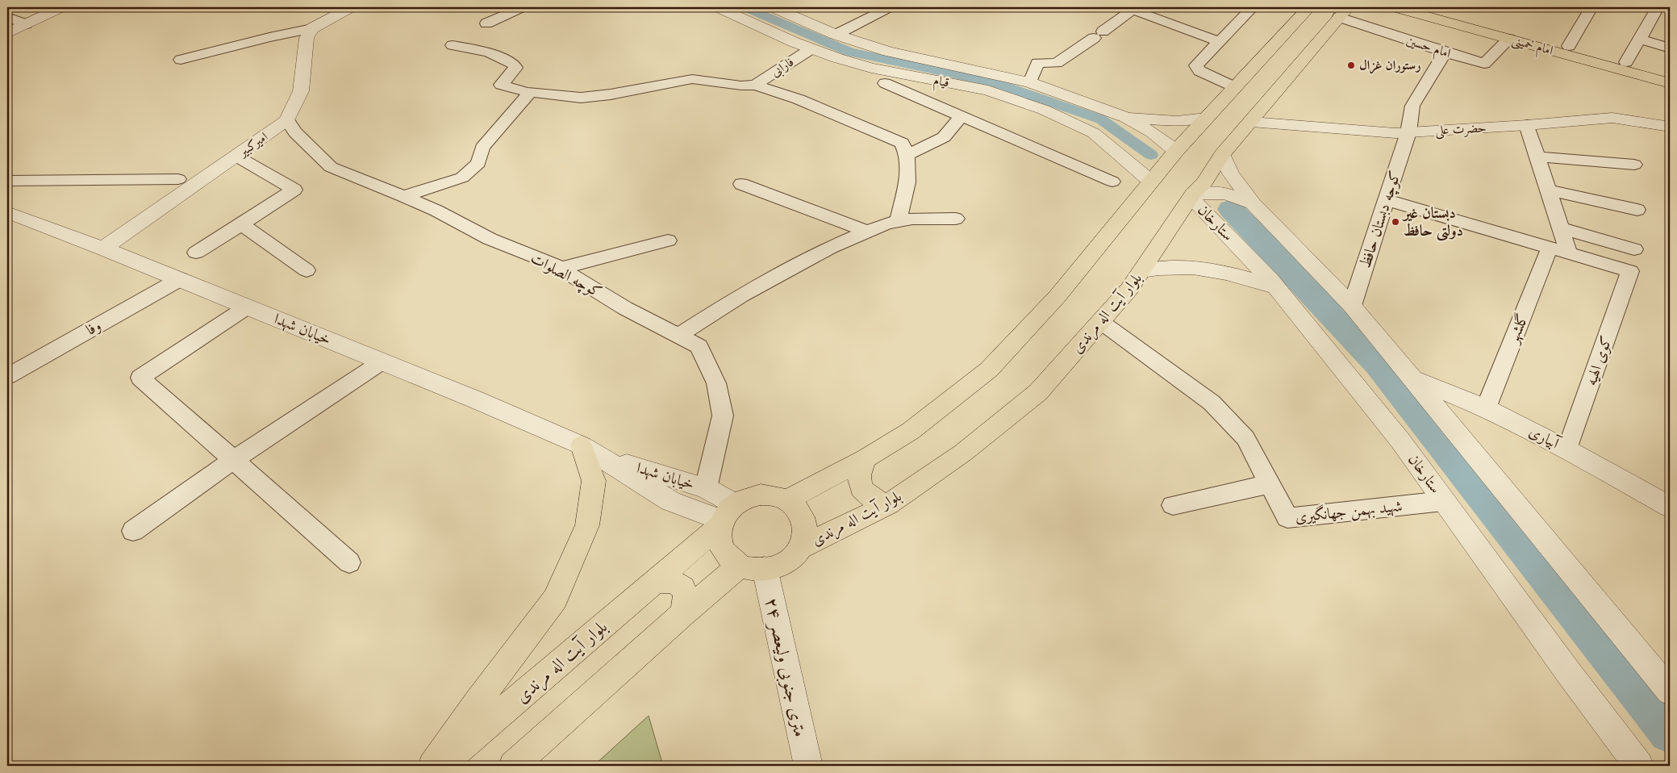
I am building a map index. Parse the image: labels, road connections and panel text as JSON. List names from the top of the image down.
{
  "streets": {
    "main road": ["امام خمینی", "بلوار آیت اله مرندی"],
    "street": [
      "امام حسین",
      "فارابی",
      "قیام",
      "حضرت علی",
      "امیرکبیر",
      "کوچه دبستان حافظ",
      "ستارخان",
      "کوچه الصلوات",
      "وفا",
      "گلشهر",
      "خیابان شهدا",
      "کوی الهیه",
      "آبیاری",
      "شهید بهمن جهانگیری",
      "۲۴ متری جنوبی ولیعصر"
    ]
  },
  "crossings": [
    ["امام خمینی", "امام حسین"],
    ["امام حسین", "کوچه دبستان حافظ"],
    ["امام حسین", "بلوار آیت اله مرندی"],
    ["فارابی", "قیام"],
    ["حضرت علی", "کوچه دبستان حافظ"],
    ["حضرت علی", "بلوار آیت اله مرندی"],
    ["امیرکبیر", "کوچه الصلوات"],
    ["امیرکبیر", "خیابان شهدا"],
    ["ستارخان", "بلوار آیت اله مرندی"],
    ["ستارخان", "شهید بهمن جهانگیری"],
    ["کوچه الصلوات", "خیابان شهدا"],
    ["بلوار آیت اله مرندی", "خیابان شهدا"],
    ["بلوار آیت اله مرندی", "شهید بهمن جهانگیری"],
    ["بلوار آیت اله مرندی", "۲۴ متری جنوبی ولیعصر"],
    ["وفا", "خیابان شهدا"],
    ["گلشهر", "آبیاری"],
    ["خیابان شهدا", "۲۴ متری جنوبی ولیعصر"],
    ["کوی الهیه", "آبیاری"]
  ],
  "places": ["رستوران غزال", "دبستان غیر دولتی حافظ"]
}
